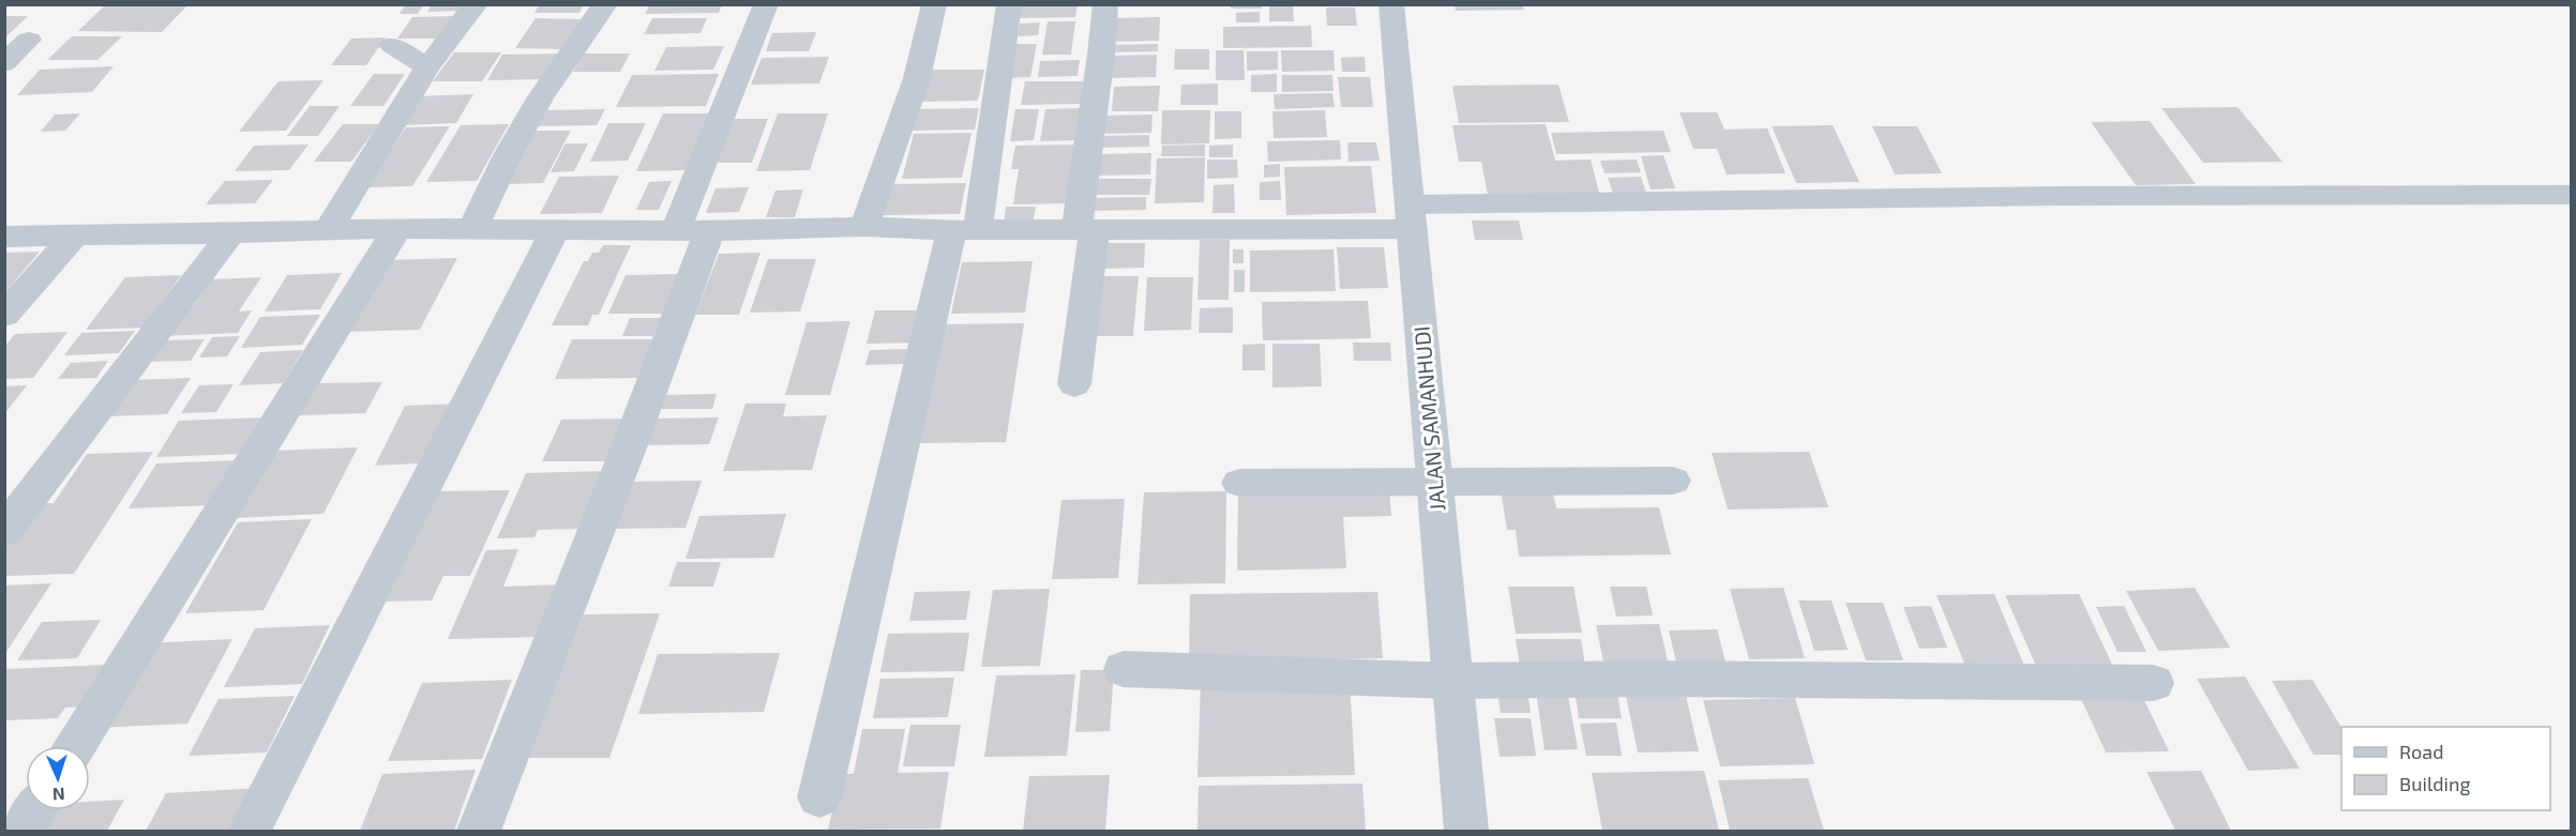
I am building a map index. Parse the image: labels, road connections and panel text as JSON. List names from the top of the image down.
{
  "streets": {
    "street": ["JALAN SAMANHUDI"]
  },
  "legend": ["Road", "Building"],
  "north": "bottom"
}
